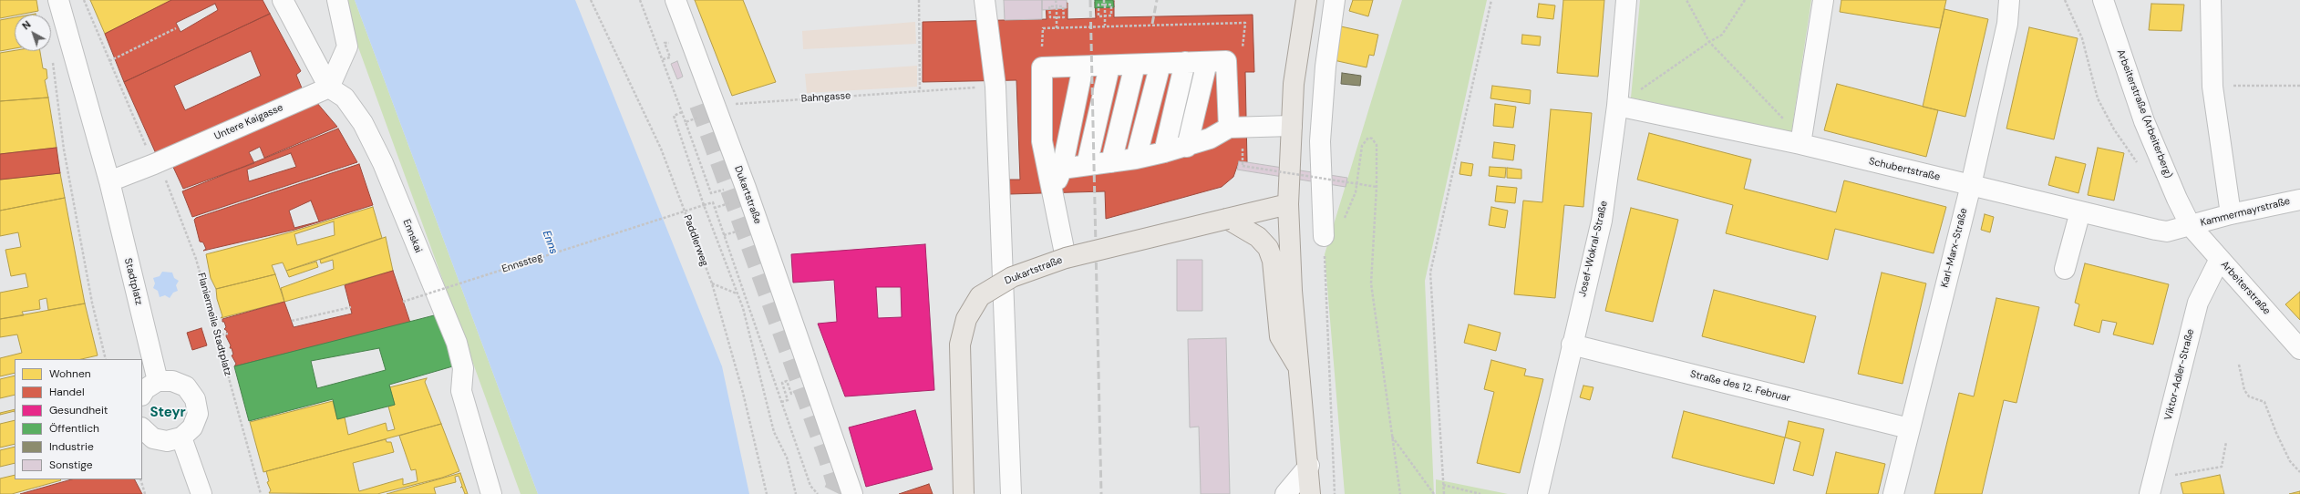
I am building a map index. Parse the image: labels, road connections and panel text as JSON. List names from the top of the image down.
{
  "streets": {
    "main road": ["Dukartstraße"],
    "street": [
      "Arbeiterstraße (Arbeiterberg)",
      "Untere Kaigasse",
      "Schubertstraße",
      "Kammermayrstraße",
      "Ennskai",
      "Karl-Marx-Straße",
      "Josef-Wokral-Straße",
      "Stadtplatz",
      "Arbeiterstraße",
      "Viktor-Adler-Straße",
      "Straße des 12. Februar"
    ],
    "path": [
      "Bahngasse",
      "Paddlerweg",
      "Ennssteg",
      "Flaniermeile Stadtplatz"
    ]
  },
  "crossings": [
    ["Arbeiterstraße (Arbeiterberg)", "Schubertstraße"],
    ["Arbeiterstraße (Arbeiterberg)", "Kammermayrstraße"],
    ["Arbeiterstraße (Arbeiterberg)", "Arbeiterstraße"],
    ["Untere Kaigasse", "Ennskai"],
    ["Untere Kaigasse", "Flaniermeile Stadtplatz"],
    ["Schubertstraße", "Kammermayrstraße"],
    ["Schubertstraße", "Karl-Marx-Straße"],
    ["Schubertstraße", "Josef-Wokral-Straße"],
    ["Schubertstraße", "Arbeiterstraße"],
    ["Kammermayrstraße", "Arbeiterstraße"],
    ["Karl-Marx-Straße", "Straße des 12. Februar"],
    ["Josef-Wokral-Straße", "Straße des 12. Februar"],
    ["Arbeiterstraße", "Viktor-Adler-Straße"]
  ],
  "districts": ["Steyr"],
  "water": ["Enns"],
  "legend": [
    "Wohnen",
    "Handel",
    "Gesundheit",
    "Öffentlich",
    "Industrie",
    "Sonstige"
  ],
  "north": "top left"
}
